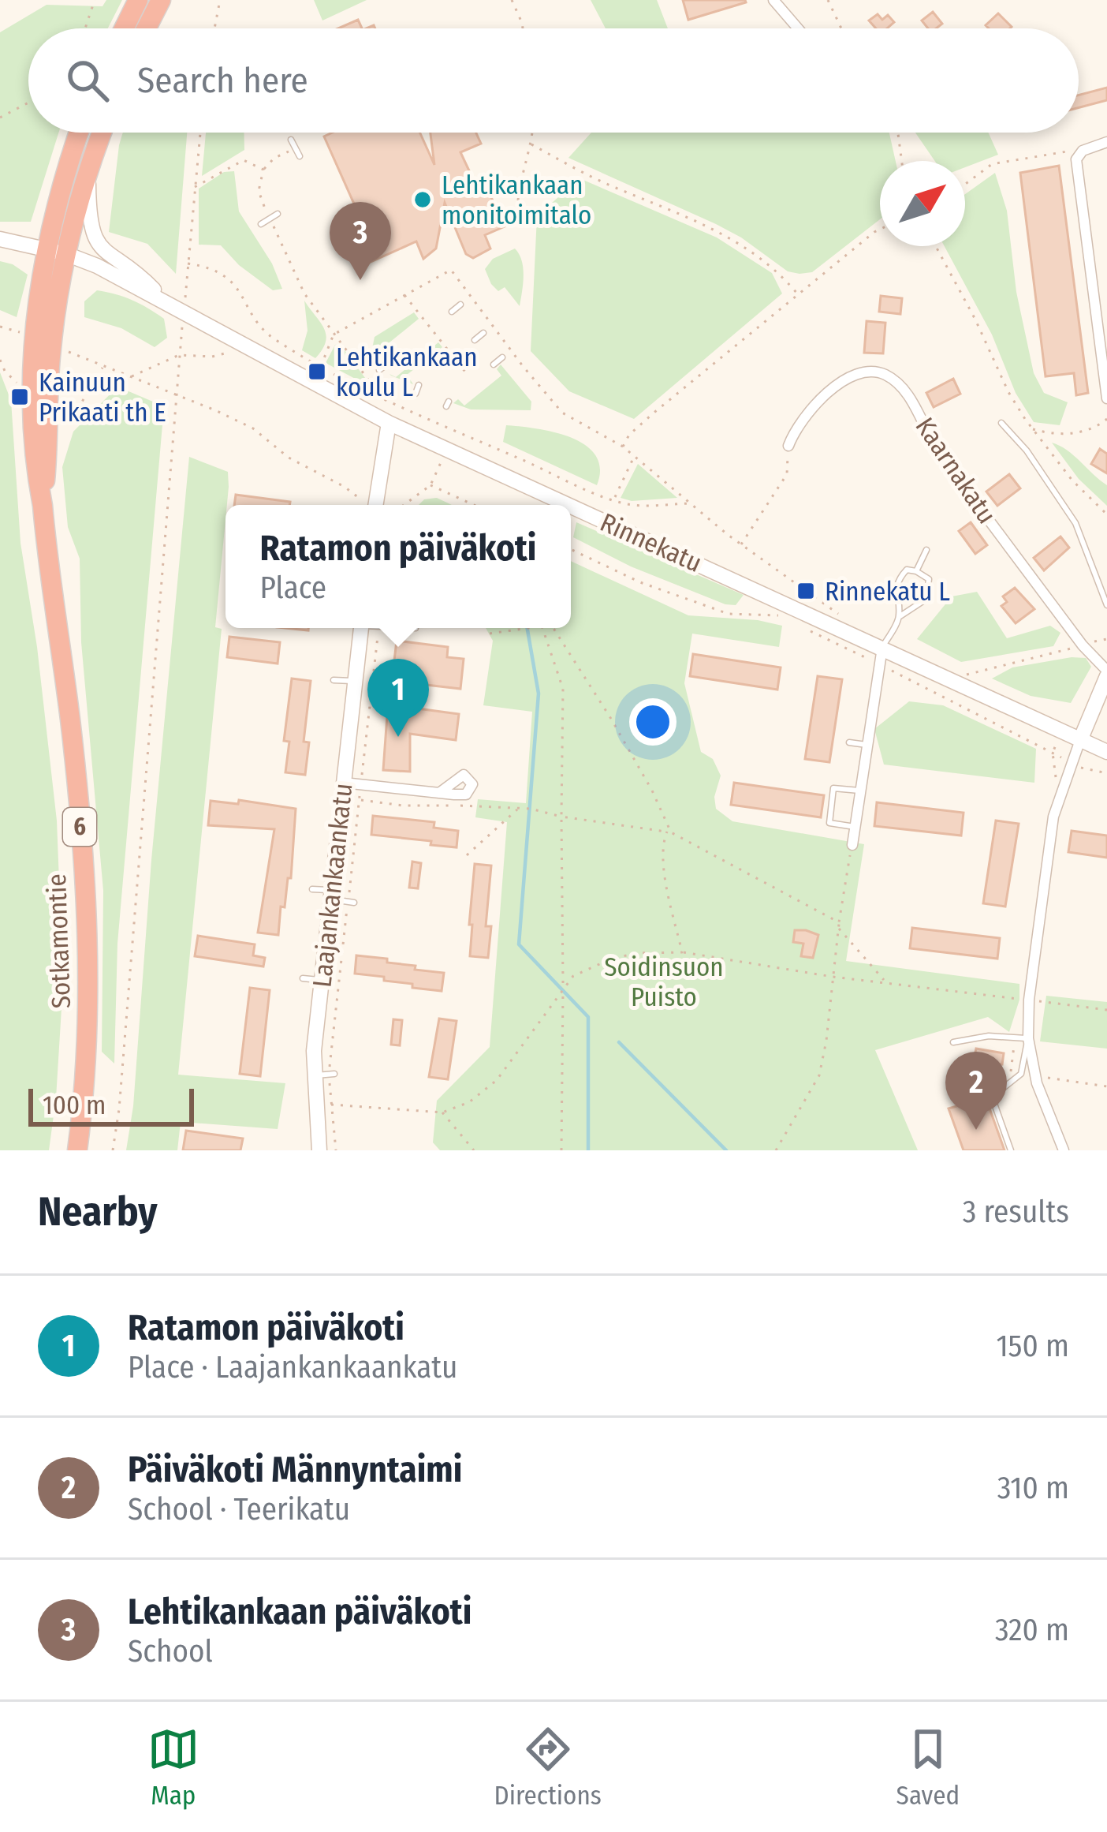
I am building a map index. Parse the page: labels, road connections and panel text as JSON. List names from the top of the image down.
{
  "streets": {
    "highway": ["6", "Sotkamontie"],
    "street": ["Kaarnakatu", "Rinnekatu", "Laajankankaankatu"]
  },
  "crossings": [
    ["Rinnekatu", "Sotkamontie"]
  ],
  "parks": ["Soidinsuon Puisto"],
  "places": {
    "other": ["Lehtikankaan monitoimitalo"],
    "transit": ["Lehtikankaan koulu L", "Kainuun Prikaati th E", "Rinnekatu L"]
  },
  "scale_bar": "100 m",
  "north": "top right",
  "page": {
    "search": "Search here",
    "pins": ["3", "1", "2"],
    "popup": ["Ratamon päiväkoti", "Place"],
    "scale": "100 m",
    "heading": ["Nearby", "3 results"],
    "list": [
      {
        "mark": "1",
        "name": "Ratamon päiväkoti",
        "note": "Place · Laajankankaankatu",
        "value": "150 m"
      },
      {
        "mark": "2",
        "name": "Päiväkoti Männyntaimi",
        "note": "School · Teerikatu",
        "value": "310 m"
      },
      {
        "mark": "3",
        "name": "Lehtikankaan päiväkoti",
        "note": "School",
        "value": "320 m"
      }
    ],
    "nav": ["Map", "Directions", "Saved"]
  }
}
